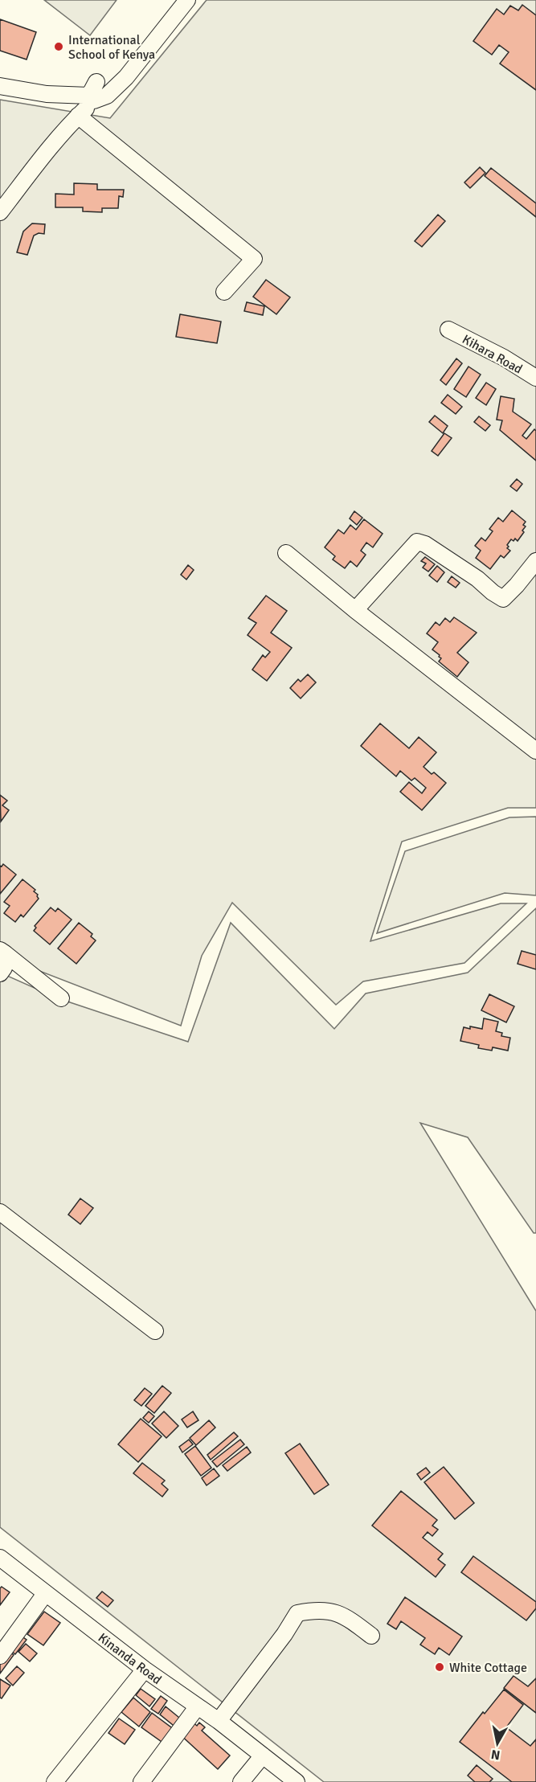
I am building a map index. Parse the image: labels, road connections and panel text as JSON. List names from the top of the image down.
{
  "streets": {
    "street": ["Kihara Road", "Kinanda Road"]
  },
  "places": ["International School of Kenya", "White Cottage"],
  "north": "bottom"
}
